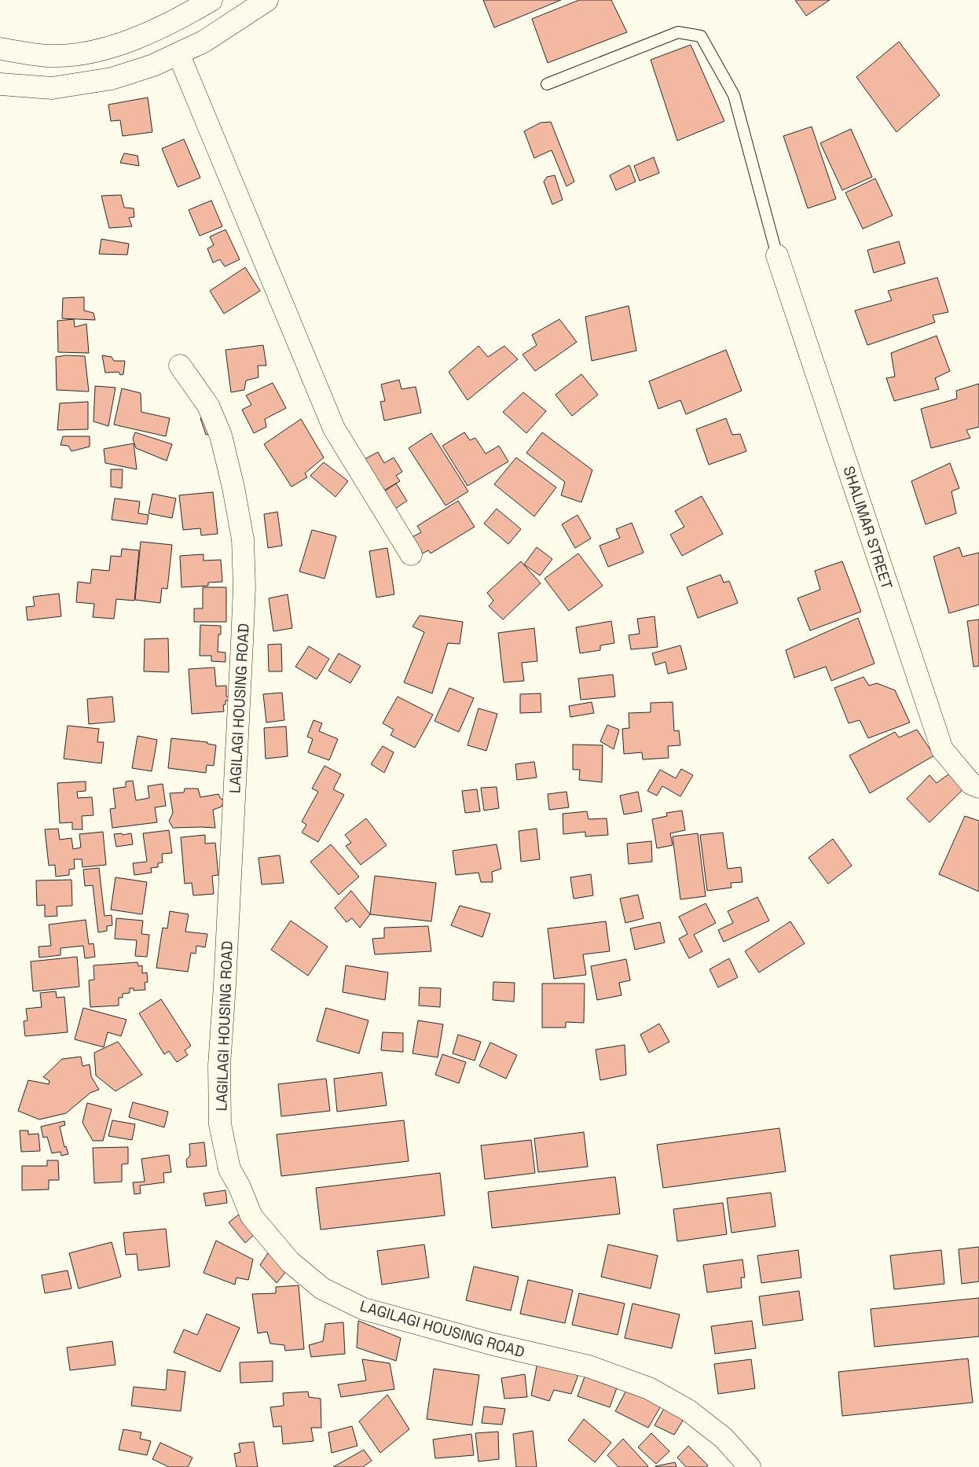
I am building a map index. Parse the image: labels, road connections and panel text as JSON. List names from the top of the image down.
{
  "streets": {
    "main road": ["SHALIMAR STREET", "LAGILAGI HOUSING ROAD"]
  }
}
